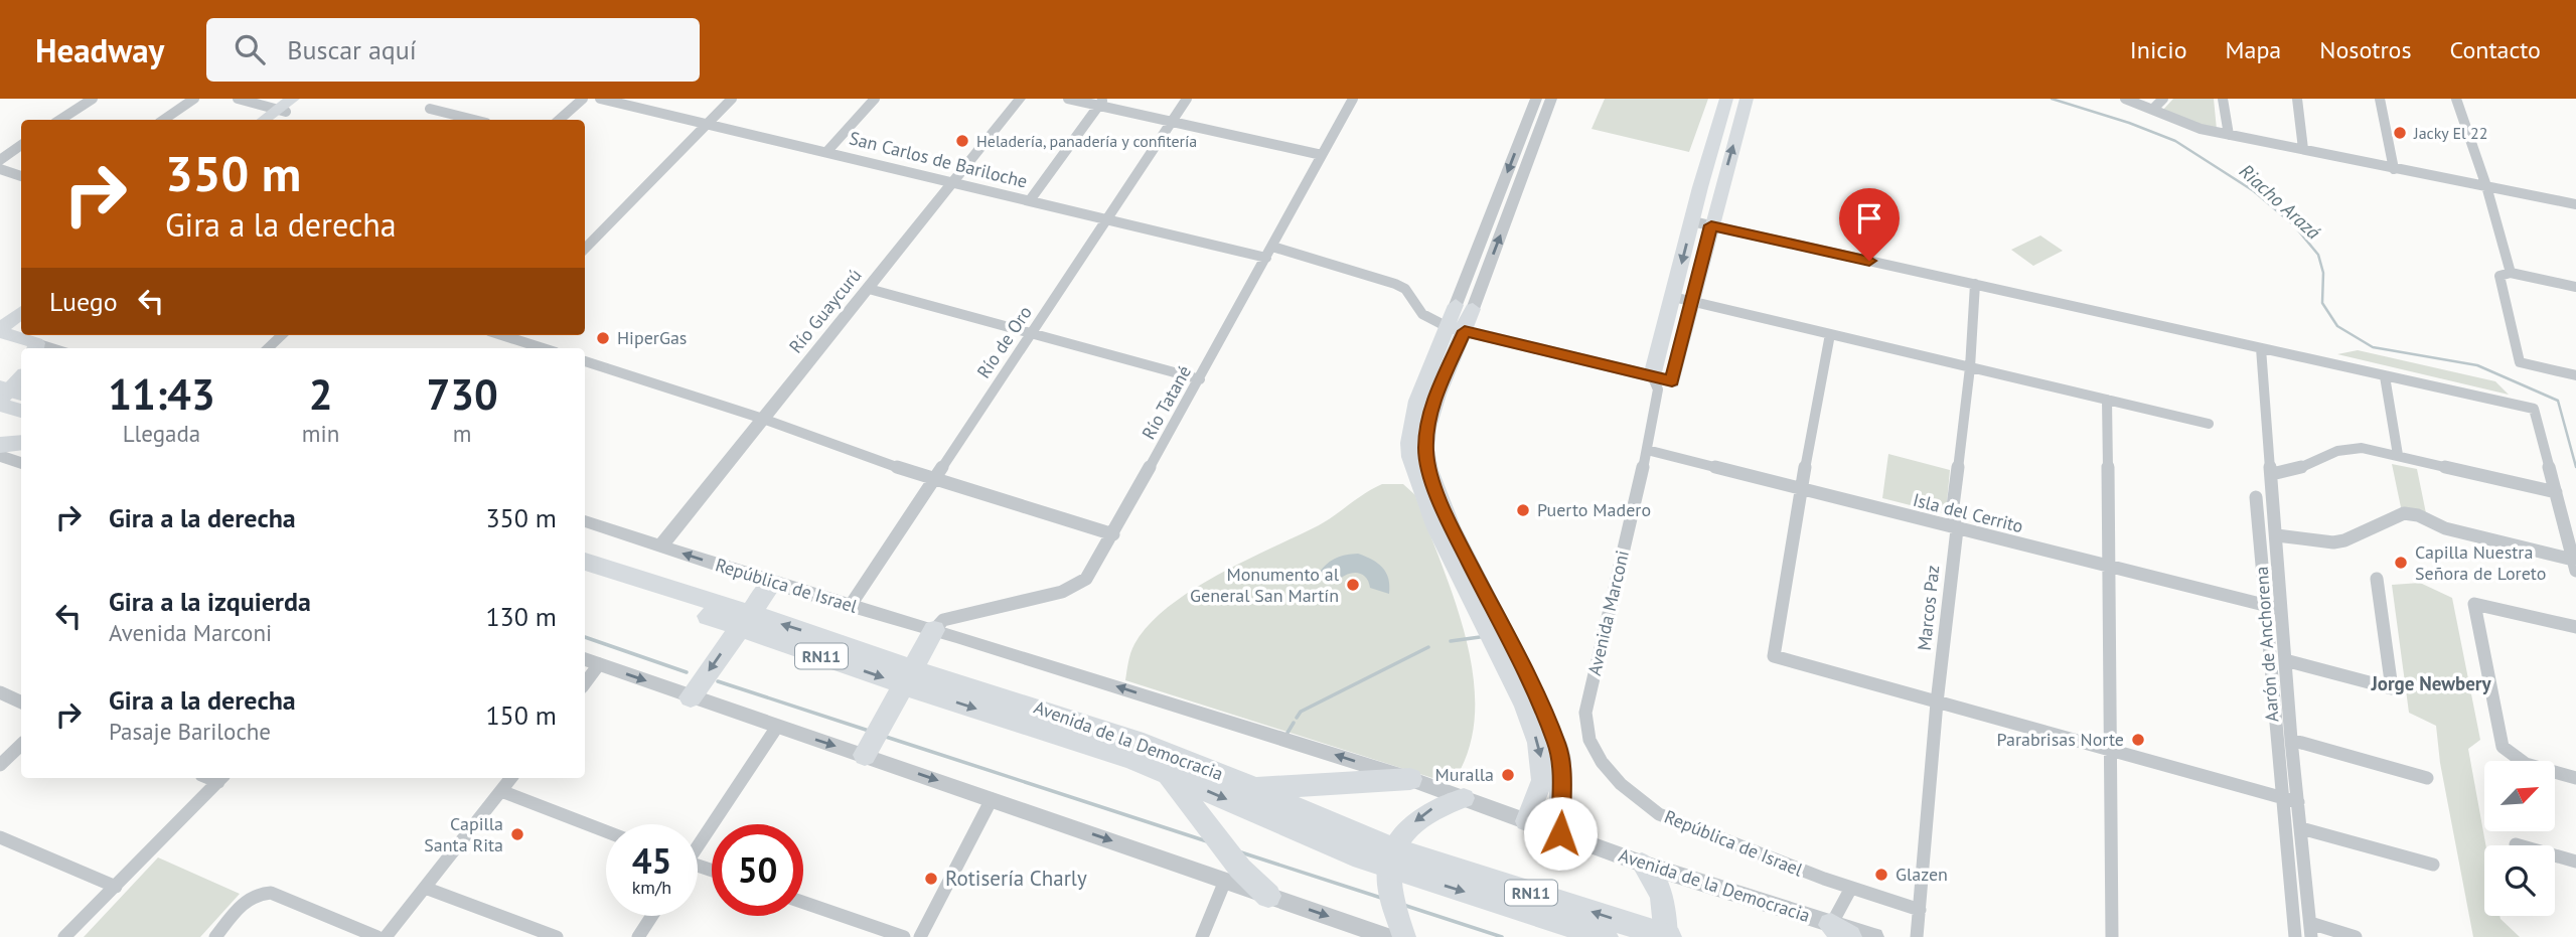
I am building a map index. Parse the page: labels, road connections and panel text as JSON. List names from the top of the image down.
{
  "streets": {
    "highway": ["RN11", "Avenida de la Democracia"],
    "main road": ["Avenida Marconi"],
    "street": [
      "San Carlos de Bariloche",
      "Río Guaycurú",
      "Río de Oro",
      "Río Tatané",
      "Isla del Cerrito",
      "República de Israel",
      "Marcos Paz",
      "Aarón de Anchorena"
    ]
  },
  "crossings": [
    ["San Carlos de Bariloche", "Río Guaycurú"],
    ["San Carlos de Bariloche", "Río de Oro"],
    ["San Carlos de Bariloche", "Río Tatané"],
    ["Río Guaycurú", "República de Israel"],
    ["Río de Oro", "República de Israel"],
    ["Río Tatané", "República de Israel"],
    ["Isla del Cerrito", "Marcos Paz"],
    ["Isla del Cerrito", "Avenida Marconi"],
    ["Isla del Cerrito", "Aarón de Anchorena"],
    ["República de Israel", "Marcos Paz"],
    ["República de Israel", "Avenida Marconi"],
    ["República de Israel", "Avenida de la Democracia"]
  ],
  "districts": ["Jorge Newbery"],
  "water": ["Riacho Arazá"],
  "places": [
    "Jacky El 22",
    "Heladería, panadería y confitería",
    "HiperGas",
    "Puerto Madero",
    "Capilla Nuestra Señora de Loreto",
    "Monumento al General San Martín",
    "Parabrisas Norte",
    "Muralla",
    "Capilla Santa Rita",
    "Glazen",
    "Rotisería Charly"
  ],
  "north": "top right",
  "page": {
    "header": "Headway",
    "search": "Buscar aquí",
    "nav": [
      "Inicio",
      "Mapa",
      "Nosotros",
      "Contacto"
    ],
    "turn": ["350 m", "Gira a la derecha"],
    "then": "Luego",
    "eta": [
      "11:43",
      "Llegada",
      "2",
      "min",
      "730",
      "m"
    ],
    "list": [
      {
        "name": "Gira a la derecha",
        "value": "350 m"
      },
      {
        "name": "Gira a la izquierda",
        "note": "Avenida Marconi",
        "value": "130 m"
      },
      {
        "name": "Gira a la derecha",
        "note": "Pasaje Bariloche",
        "value": "150 m"
      }
    ],
    "speed": "45 km/h",
    "limit": "50"
  }
}
